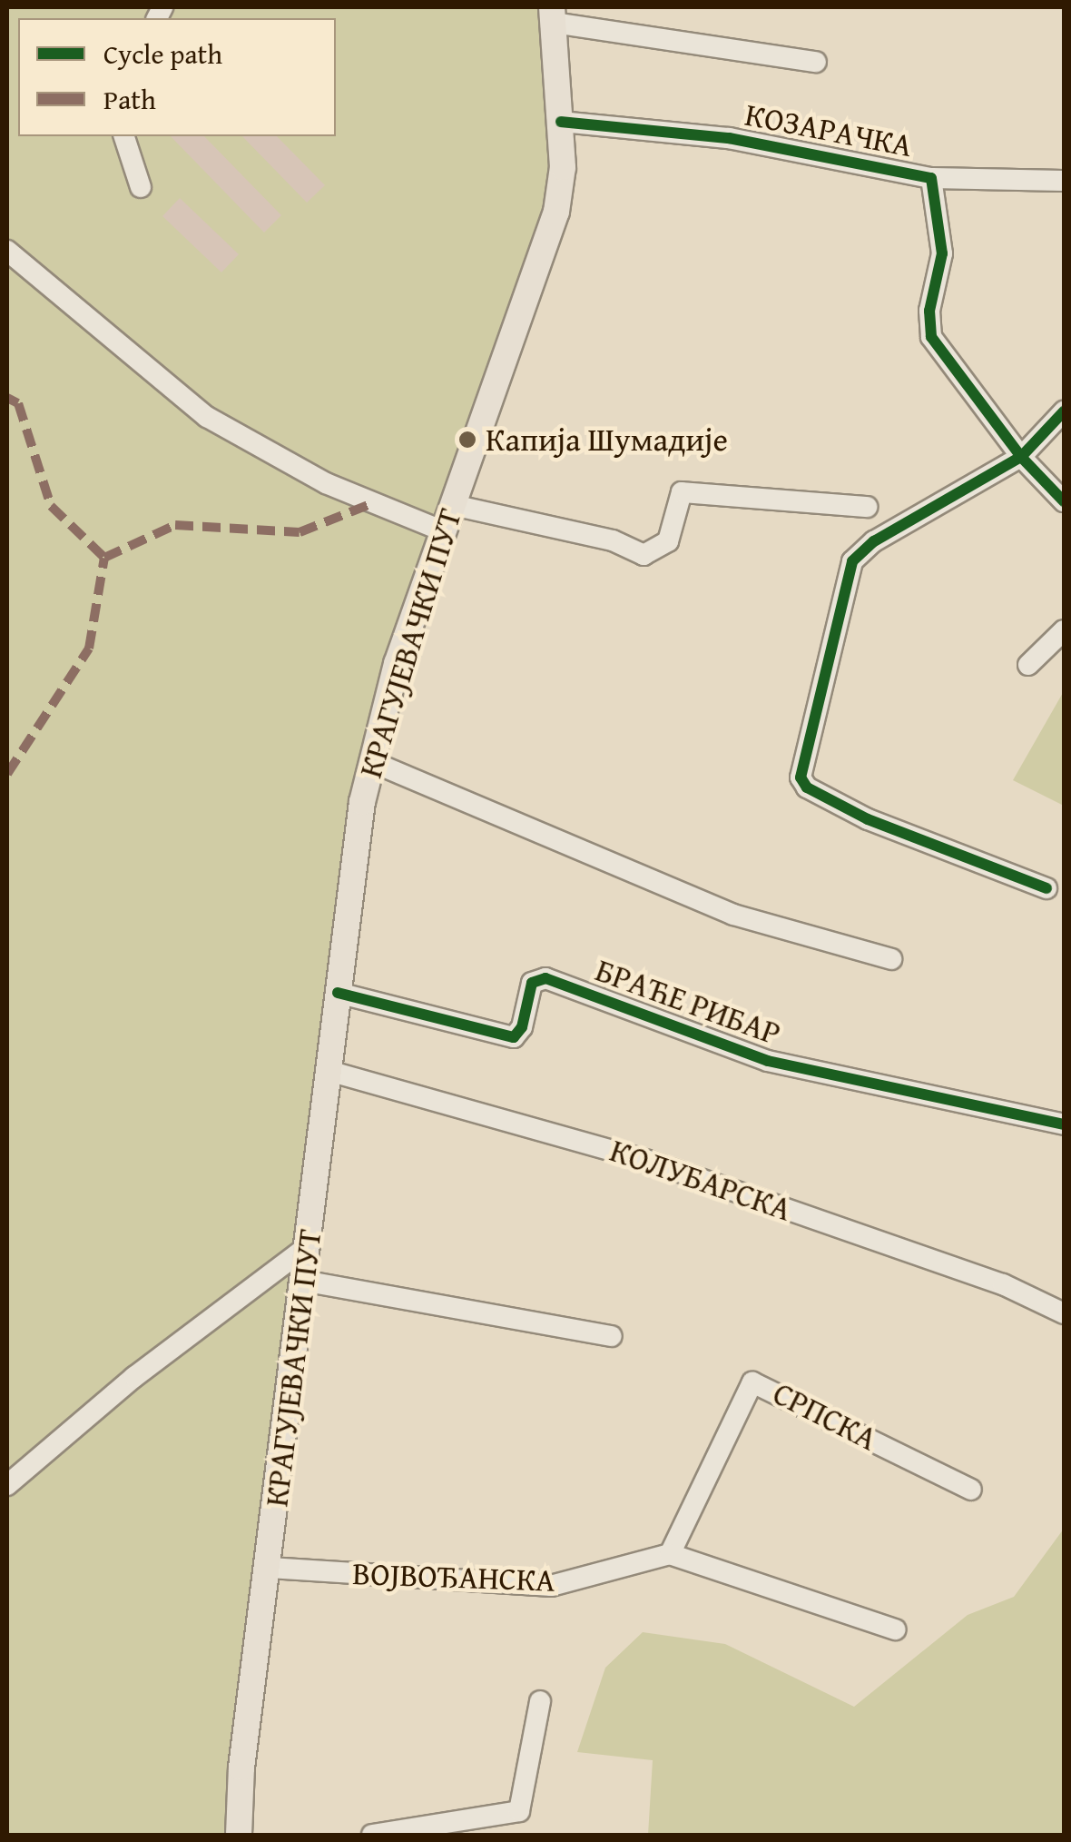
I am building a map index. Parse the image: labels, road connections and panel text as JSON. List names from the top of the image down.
{
  "streets": {
    "main road": ["КРАГУЈЕВАЧКИ ПУТ"],
    "street": [
      "КОЗАРАЧКА",
      "БРАЋЕ РИБАР",
      "КОЛУБАРСКА",
      "СРПСКА",
      "ВОЈВОЂАНСКА"
    ]
  },
  "crossings": [
    ["КОЗАРАЧКА", "КРАГУЈЕВАЧКИ ПУТ"],
    ["КРАГУЈЕВАЧКИ ПУТ", "БРАЋЕ РИБАР"],
    ["КРАГУЈЕВАЧКИ ПУТ", "КОЛУБАРСКА"],
    ["КРАГУЈЕВАЧКИ ПУТ", "ВОЈВОЂАНСКА"],
    ["СРПСКА", "ВОЈВОЂАНСКА"]
  ],
  "places": ["Капија Шумадије"],
  "legend": ["Cycle path", "Path"]
}
